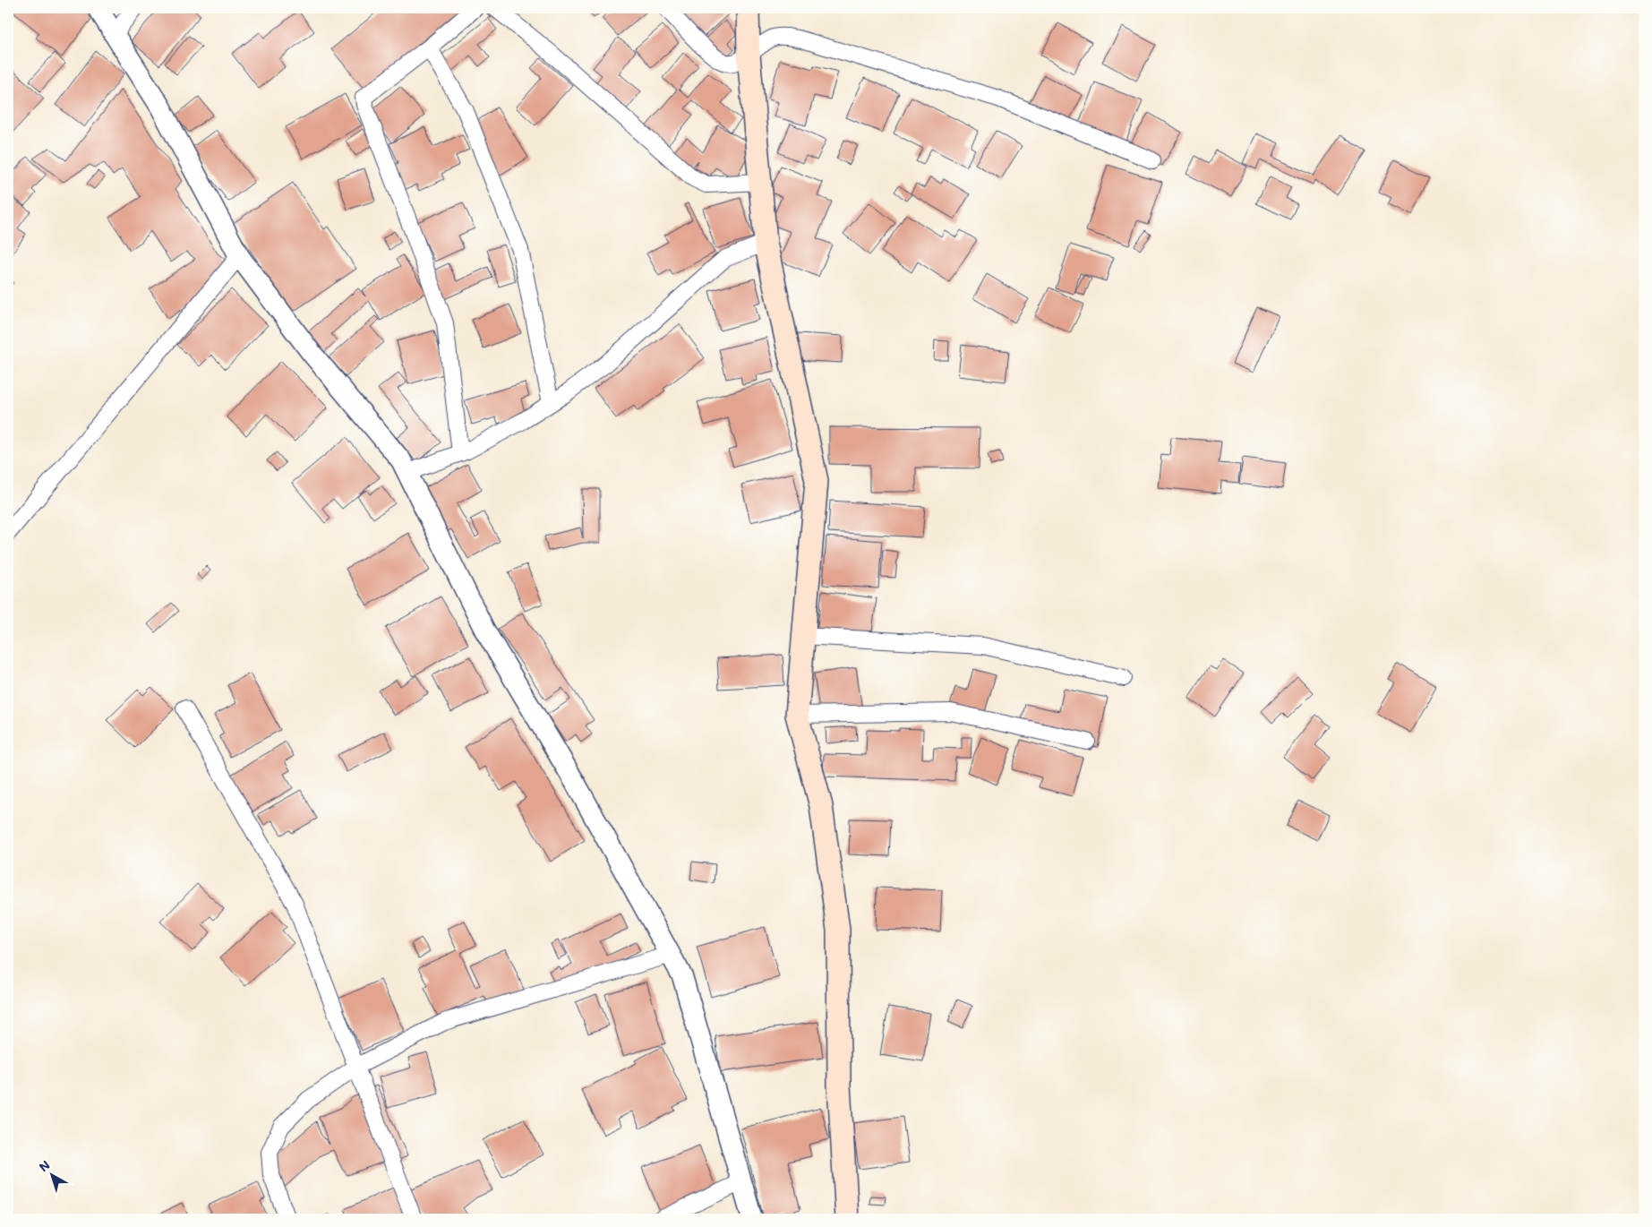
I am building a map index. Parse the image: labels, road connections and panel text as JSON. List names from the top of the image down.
{
  "north": "top left"
}
